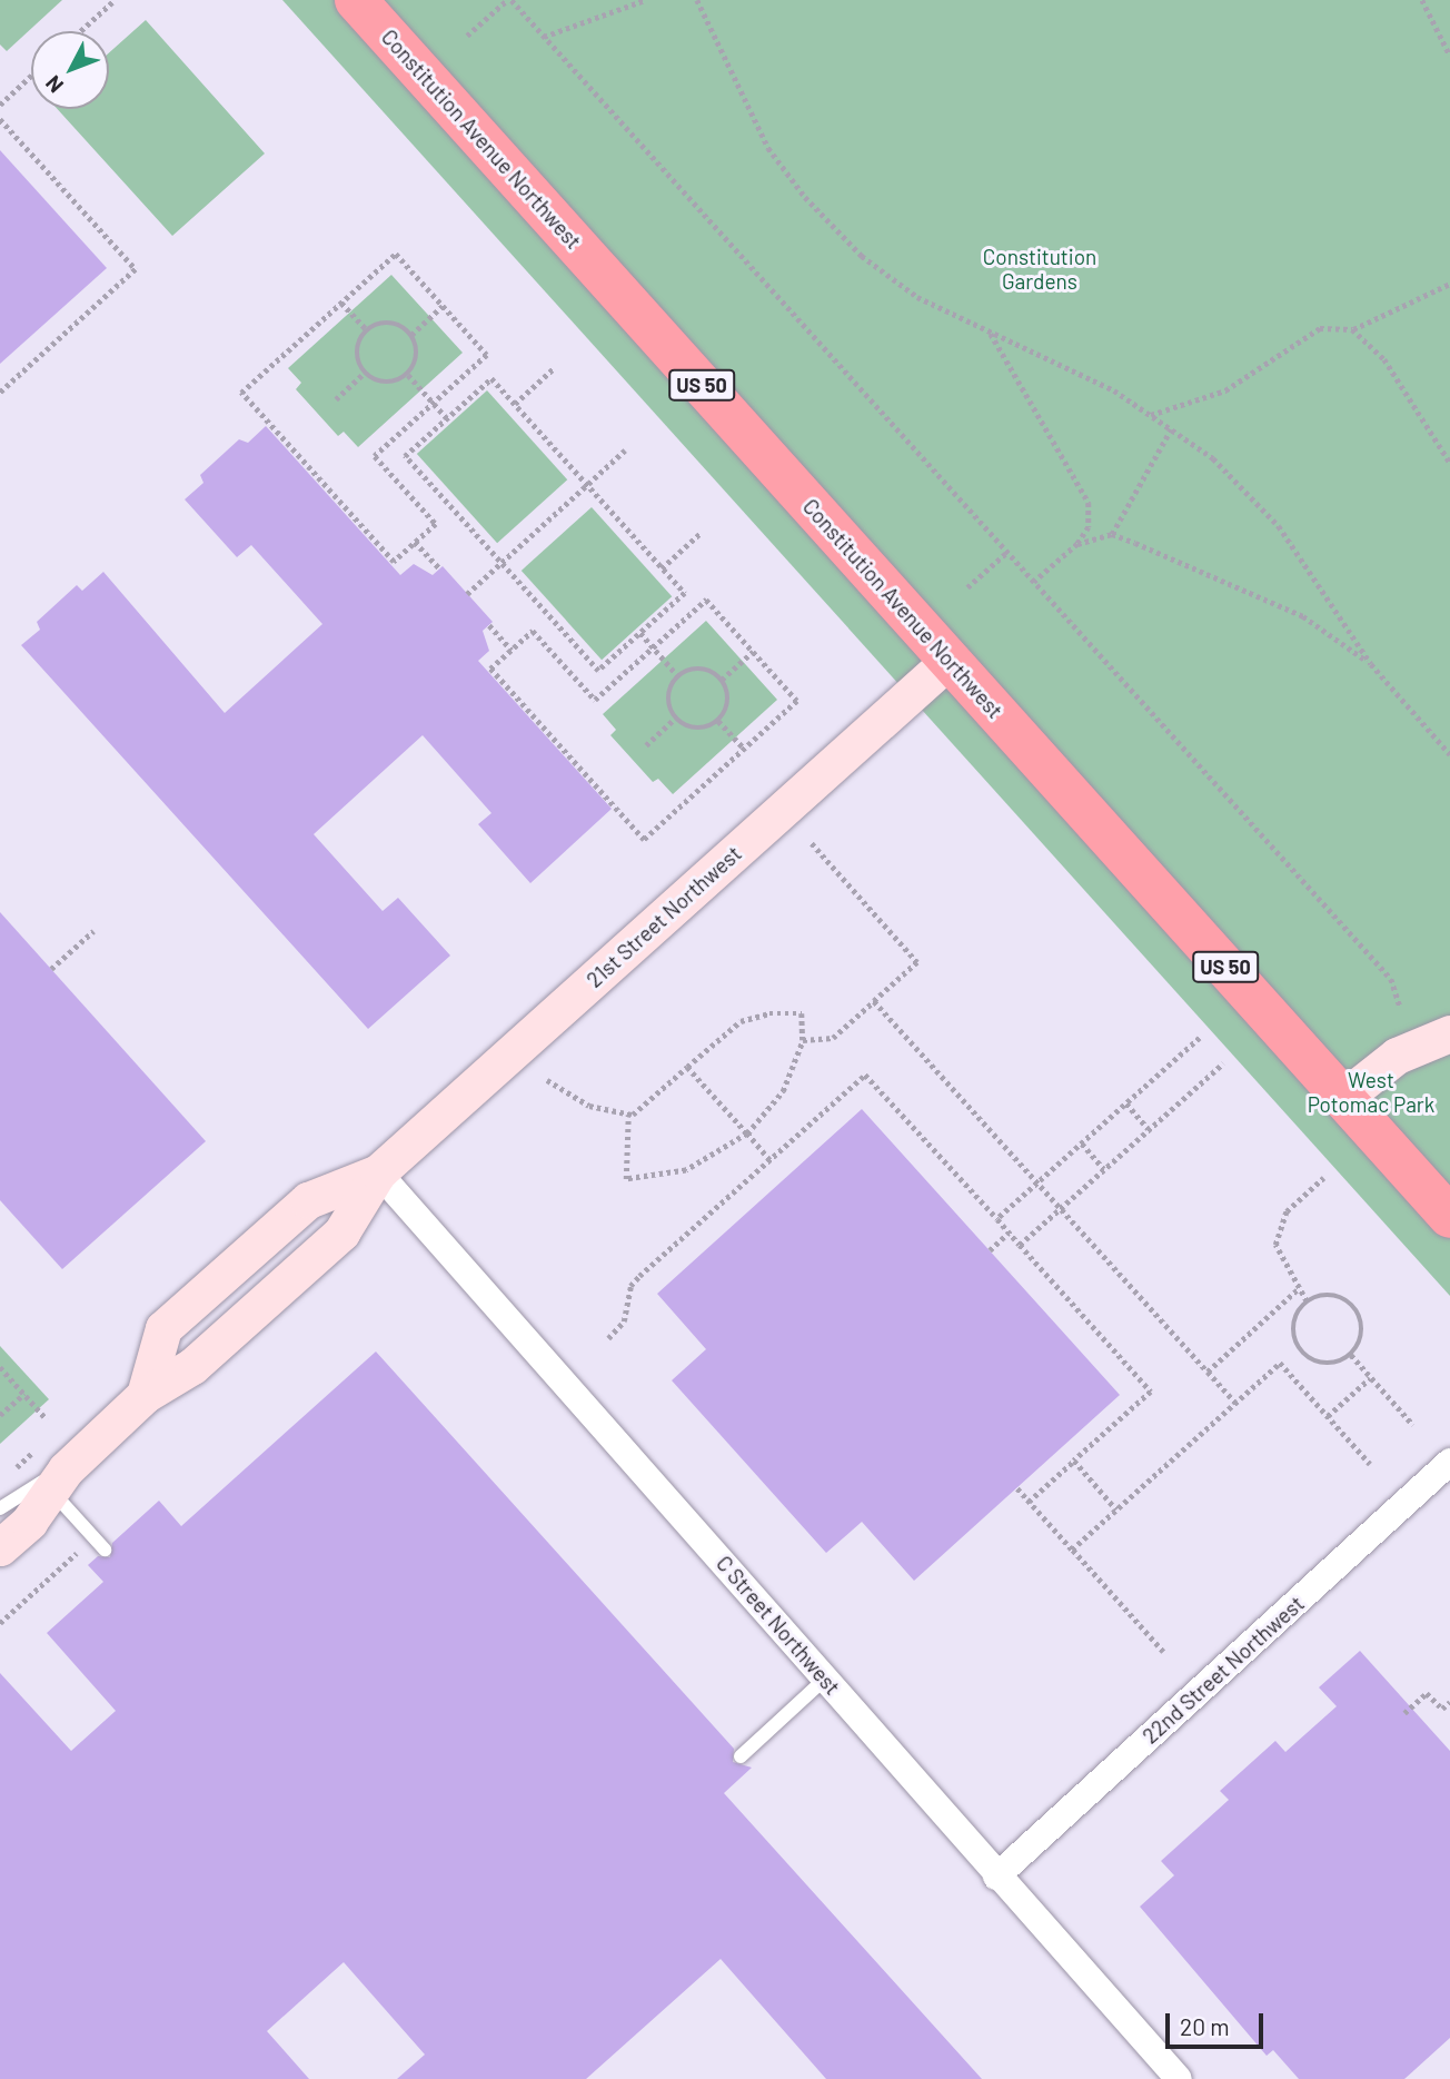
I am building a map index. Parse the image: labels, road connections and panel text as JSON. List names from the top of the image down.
{
  "streets": {
    "highway": ["Constitution Avenue Northwest", "US 50"],
    "street": ["21st Street Northwest", "C Street Northwest", "22nd Street Northwest"]
  },
  "crossings": [
    ["Constitution Avenue Northwest", "21st Street Northwest"],
    ["21st Street Northwest", "C Street Northwest"],
    ["C Street Northwest", "22nd Street Northwest"]
  ],
  "parks": ["Constitution Gardens", "West Potomac Park"],
  "scale_bar": "20 m",
  "north": "bottom left"
}
